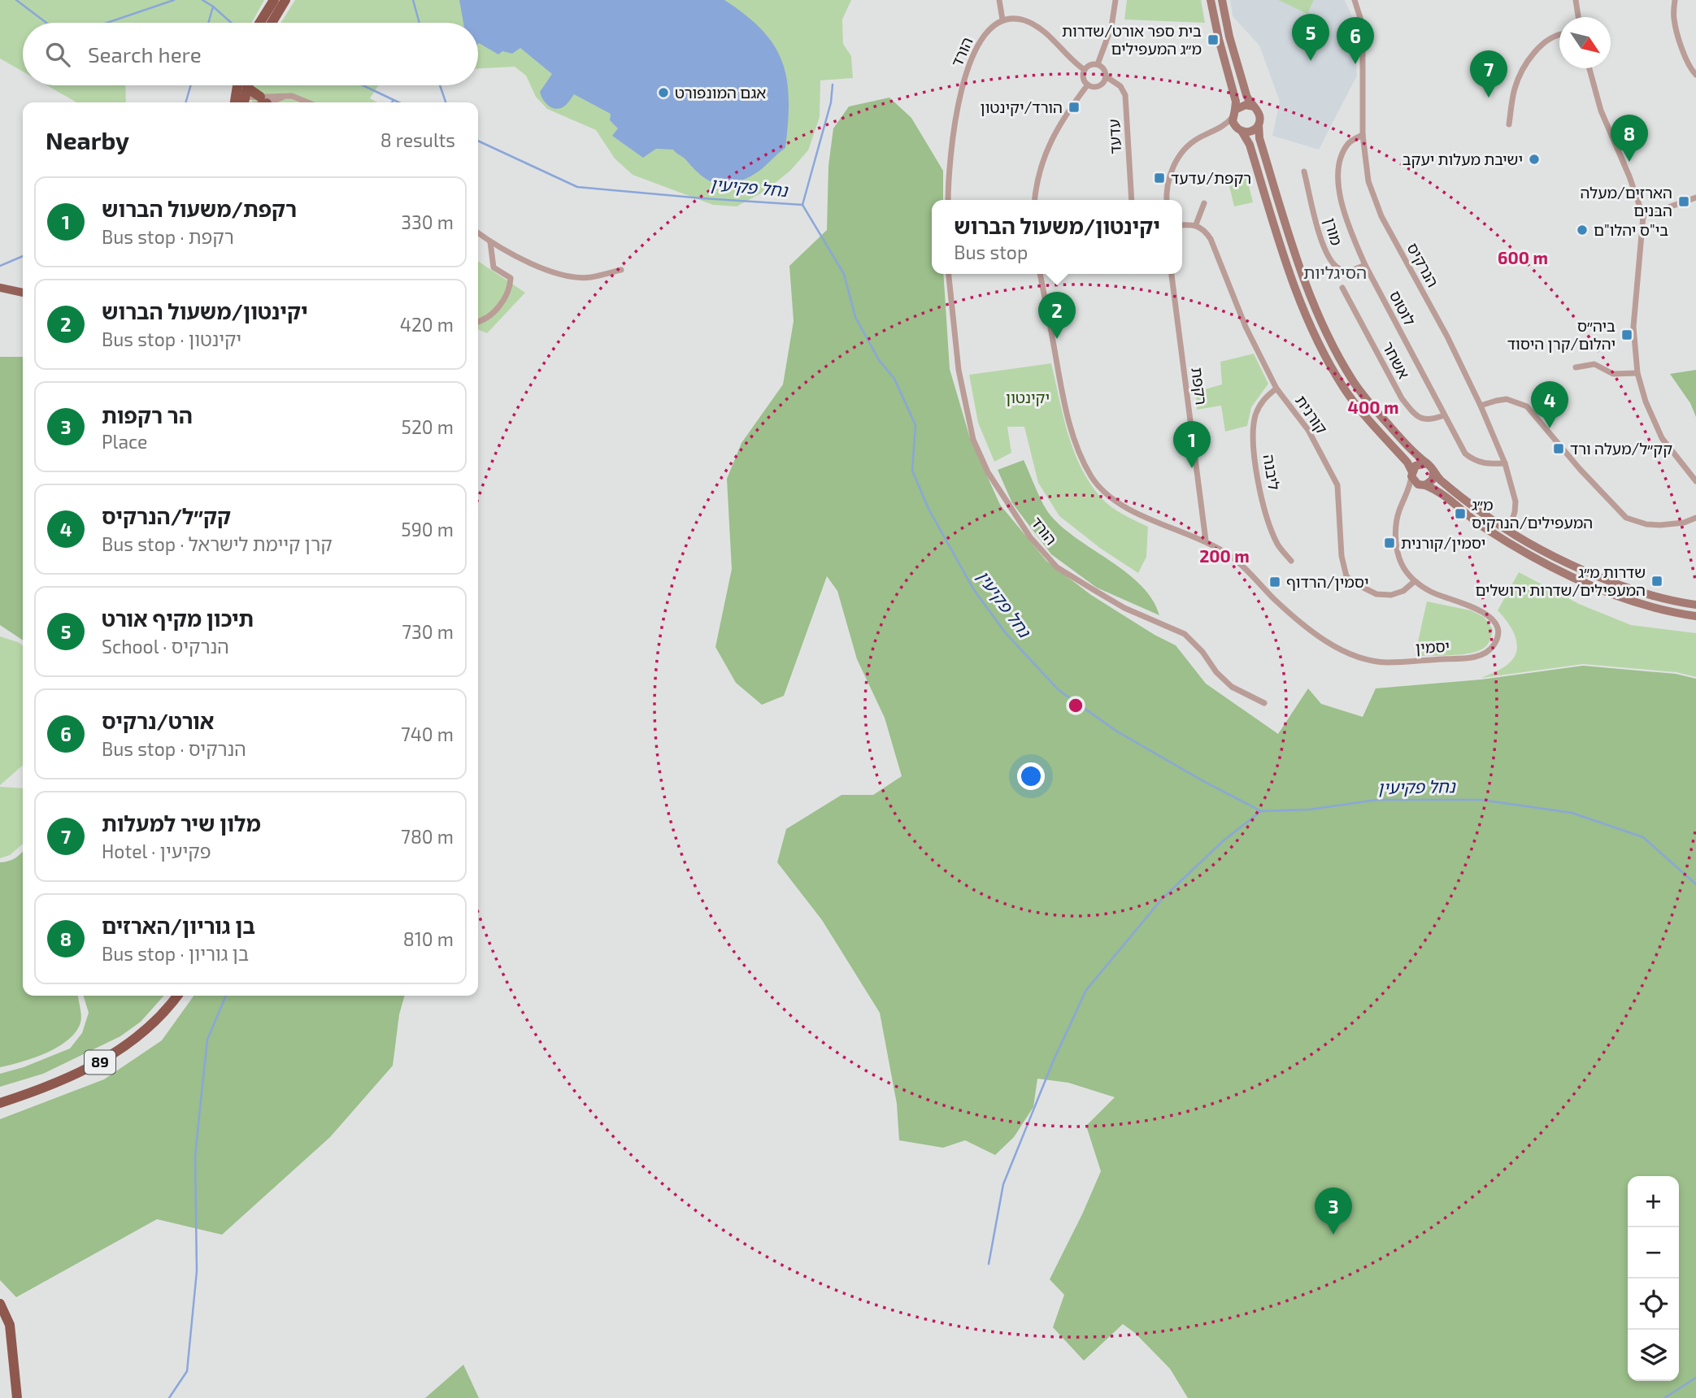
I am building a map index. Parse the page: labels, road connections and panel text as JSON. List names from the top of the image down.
{
  "streets": {
    "highway": ["89"],
    "street": [
      "הורד",
      "עדעד",
      "מורן",
      "הנרקיס",
      "לוטוס",
      "אשחר",
      "רקפת",
      "קורנית",
      "ליבנה",
      "יסמין"
    ]
  },
  "crossings": [
    ["מורן", "לוטוס"],
    ["הנרקיס", "לוטוס"],
    ["לוטוס", "אשחר"],
    ["רקפת", "יסמין"],
    ["קורנית", "ליבנה"],
    ["קורנית", "יסמין"]
  ],
  "districts": ["הסיגליות"],
  "water": ["נחל פקיעין"],
  "parks": ["יקינטון"],
  "places": {
    "transit": [
      "בית ספר אורט/שדרות מ״ג המעפילים",
      "הורד/יקינטון",
      "רקפת/עדעד",
      "הארזים/מעלה הבנים",
      "ביה״ס יהלום/קרן היסוד",
      "קק״ל/מעלה ורד",
      "מ״ג המעפילים/הנרקיס",
      "יסמין/קורנית",
      "שדרות מ״ג המעפילים/שדרות ירושלים",
      "יסמין/הרדוף"
    ],
    "other": ["אגם המונפורט", "ישיבת מעלות יעקב", "בי\"ס יהלו\"ם"]
  },
  "north": "bottom right",
  "page": {
    "pins": [
      "5",
      "6",
      "7",
      "8",
      "2",
      "4",
      "1",
      "3"
    ],
    "search": "Search here",
    "heading": ["Nearby", "8 results"],
    "list": [
      {
        "mark": "1",
        "name": "רקפת/משעול הברוש",
        "note": "Bus stop · רקפת",
        "value": "330 m"
      },
      {
        "mark": "2",
        "name": "יקינטון/משעול הברוש",
        "note": "Bus stop · יקינטון",
        "value": "420 m"
      },
      {
        "mark": "3",
        "name": "הר רקפות",
        "note": "Place",
        "value": "520 m"
      },
      {
        "mark": "4",
        "name": "קק״ל/הנרקיס",
        "note": "Bus stop · קרן קיימת לישראל",
        "value": "590 m"
      },
      {
        "mark": "5",
        "name": "תיכון מקיף אורט",
        "note": "School · הנרקיס",
        "value": "730 m"
      },
      {
        "mark": "6",
        "name": "אורט/נרקיס",
        "note": "Bus stop · הנרקיס",
        "value": "740 m"
      },
      {
        "mark": "7",
        "name": "מלון שיר למעלות",
        "note": "Hotel · פקיעין",
        "value": "780 m"
      },
      {
        "mark": "8",
        "name": "בן גוריון/הארזים",
        "note": "Bus stop · בן גוריון",
        "value": "810 m"
      }
    ],
    "popup": ["יקינטון/משעול הברוש", "Bus stop"],
    "map_buttons": ["+", "−"]
  },
  "rings": ["600 m", "400 m", "200 m"]
}
